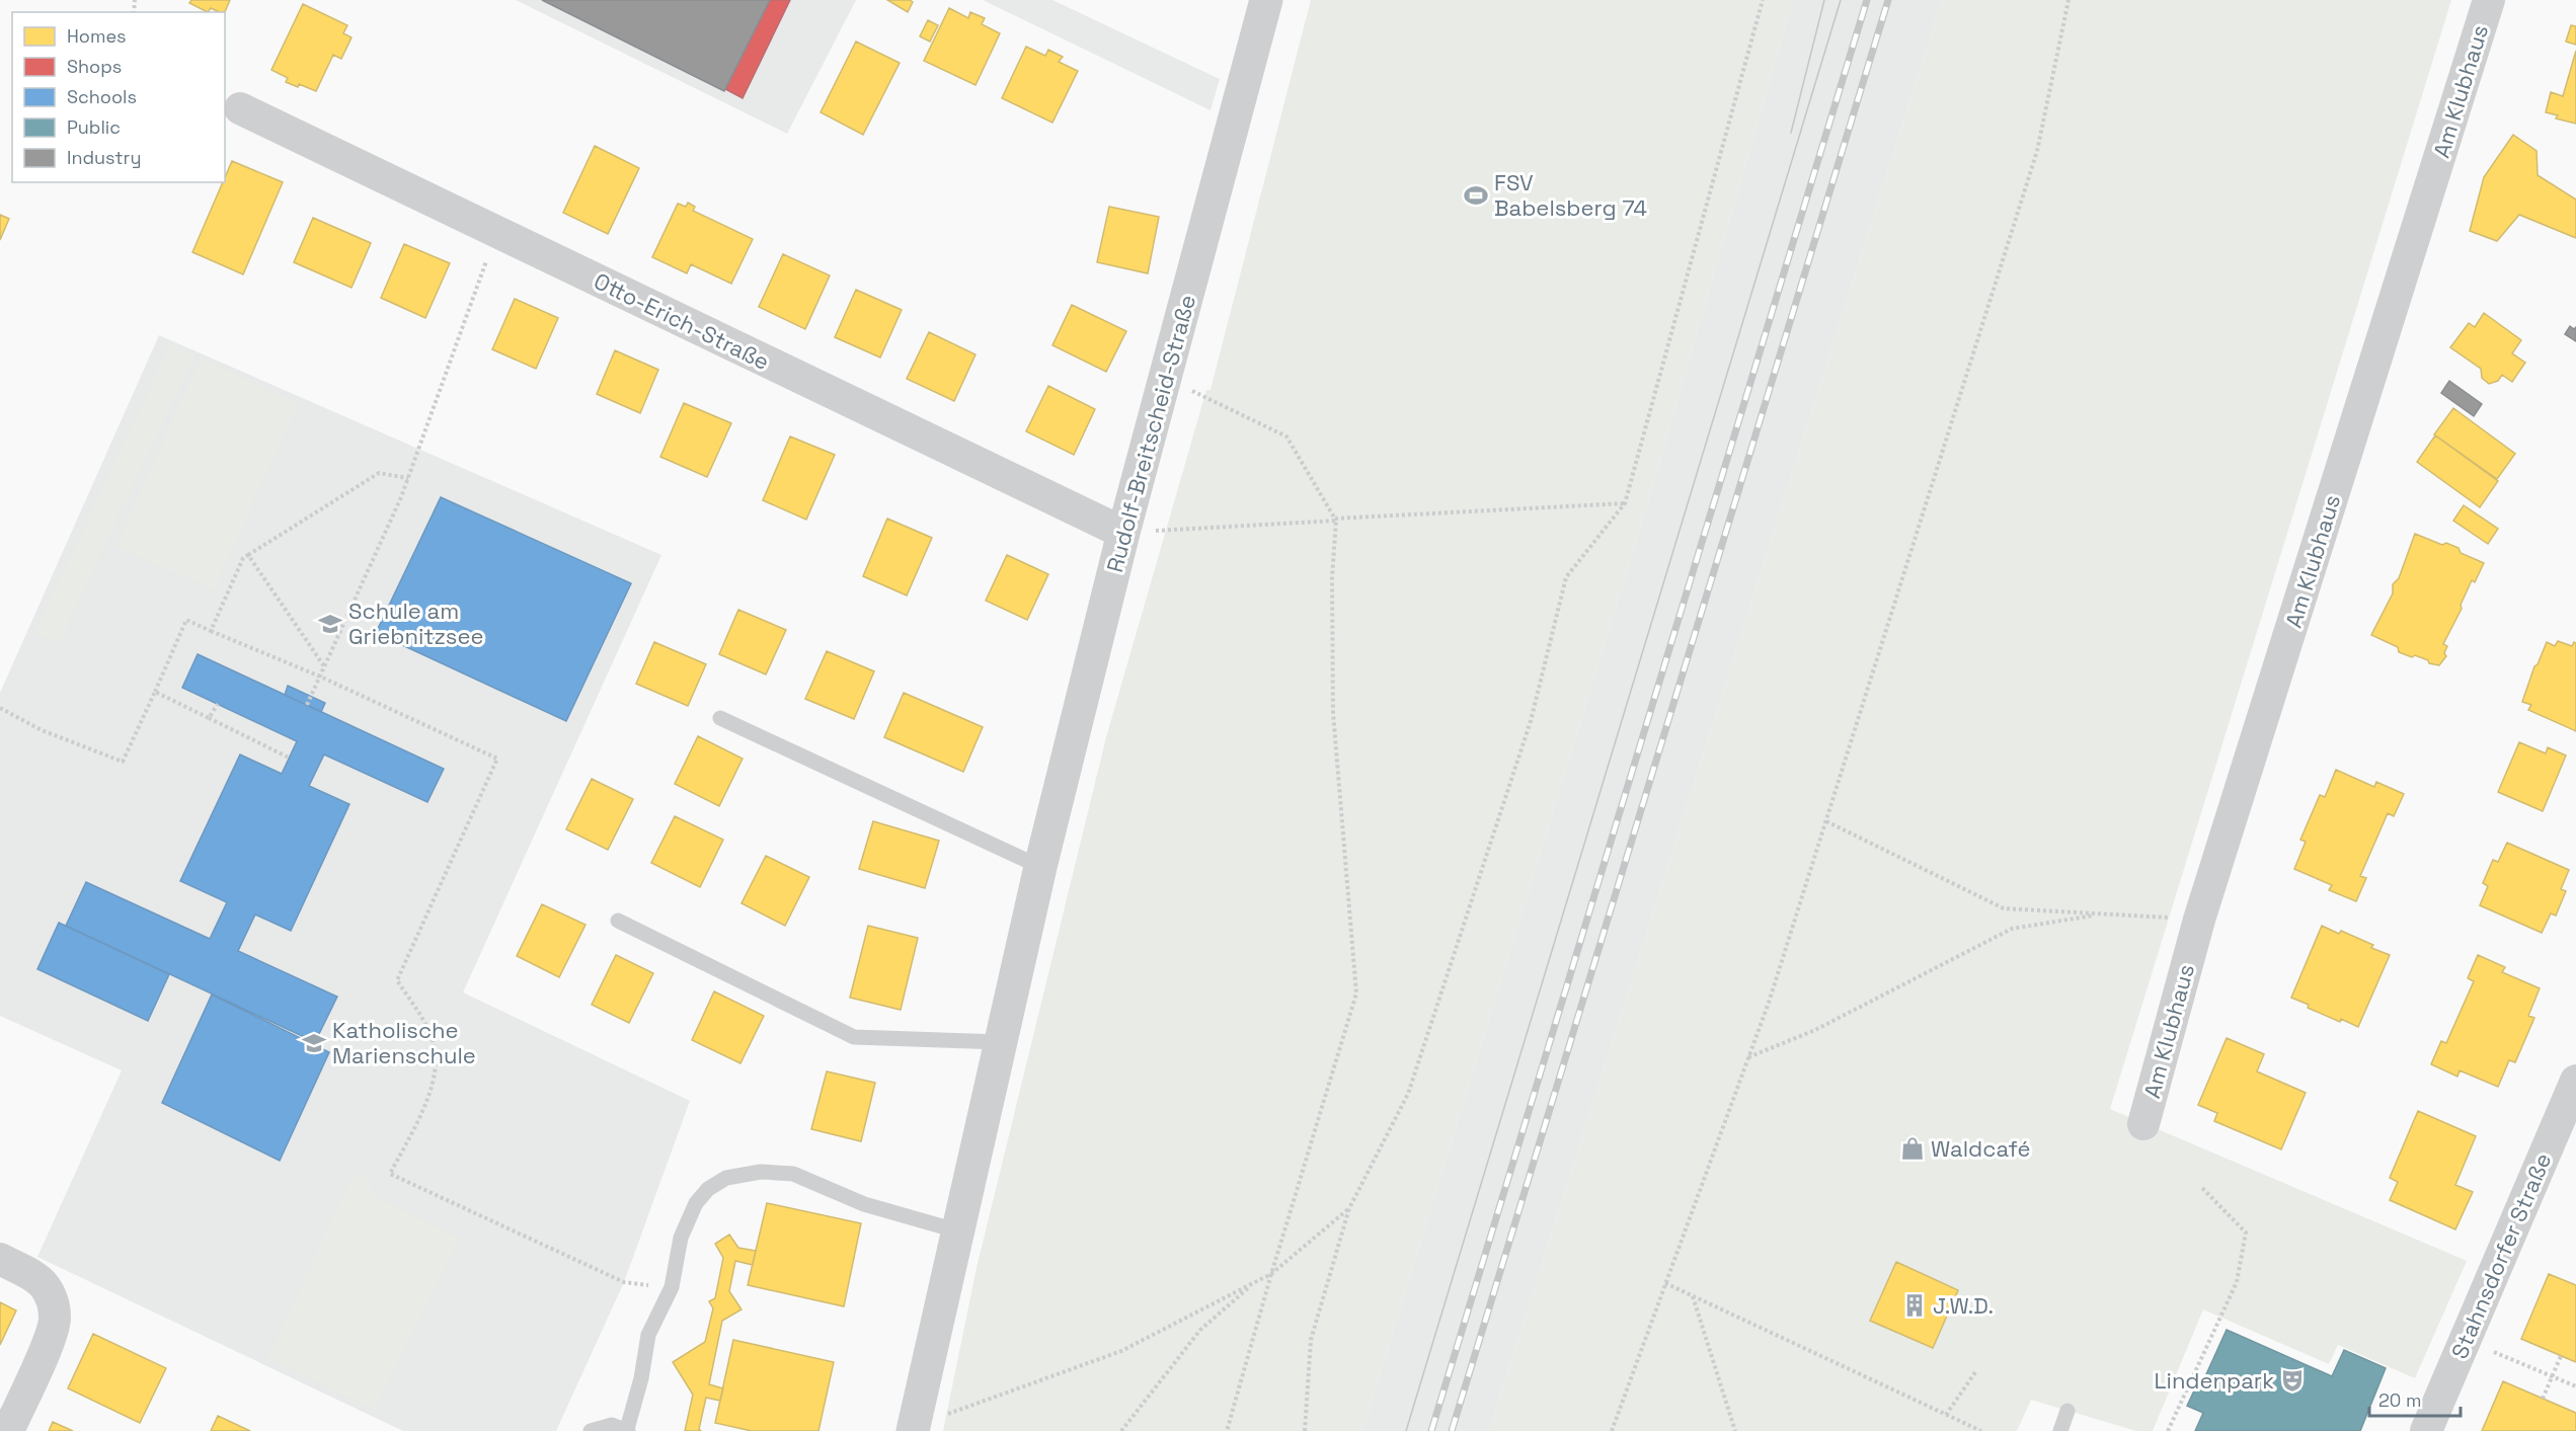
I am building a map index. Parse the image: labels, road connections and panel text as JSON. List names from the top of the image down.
{
  "streets": {
    "street": [
      "Am Klubhaus",
      "Otto-Erich-Straße",
      "Rudolf-Breitscheid-Straße",
      "Stahnsdorfer Straße"
    ]
  },
  "crossings": [
    ["Otto-Erich-Straße", "Rudolf-Breitscheid-Straße"]
  ],
  "places": {
    "sports": ["FSV Babelsberg 74"],
    "school or university": ["Schule am Griebnitzsee", "Katholische Marienschule"],
    "shop": ["Waldcafé"],
    "building": ["J.W.D."],
    "theatre": ["Lindenpark"]
  },
  "legend": [
    "Homes",
    "Shops",
    "Schools",
    "Public",
    "Industry"
  ],
  "scale_bar": "20 m"
}
